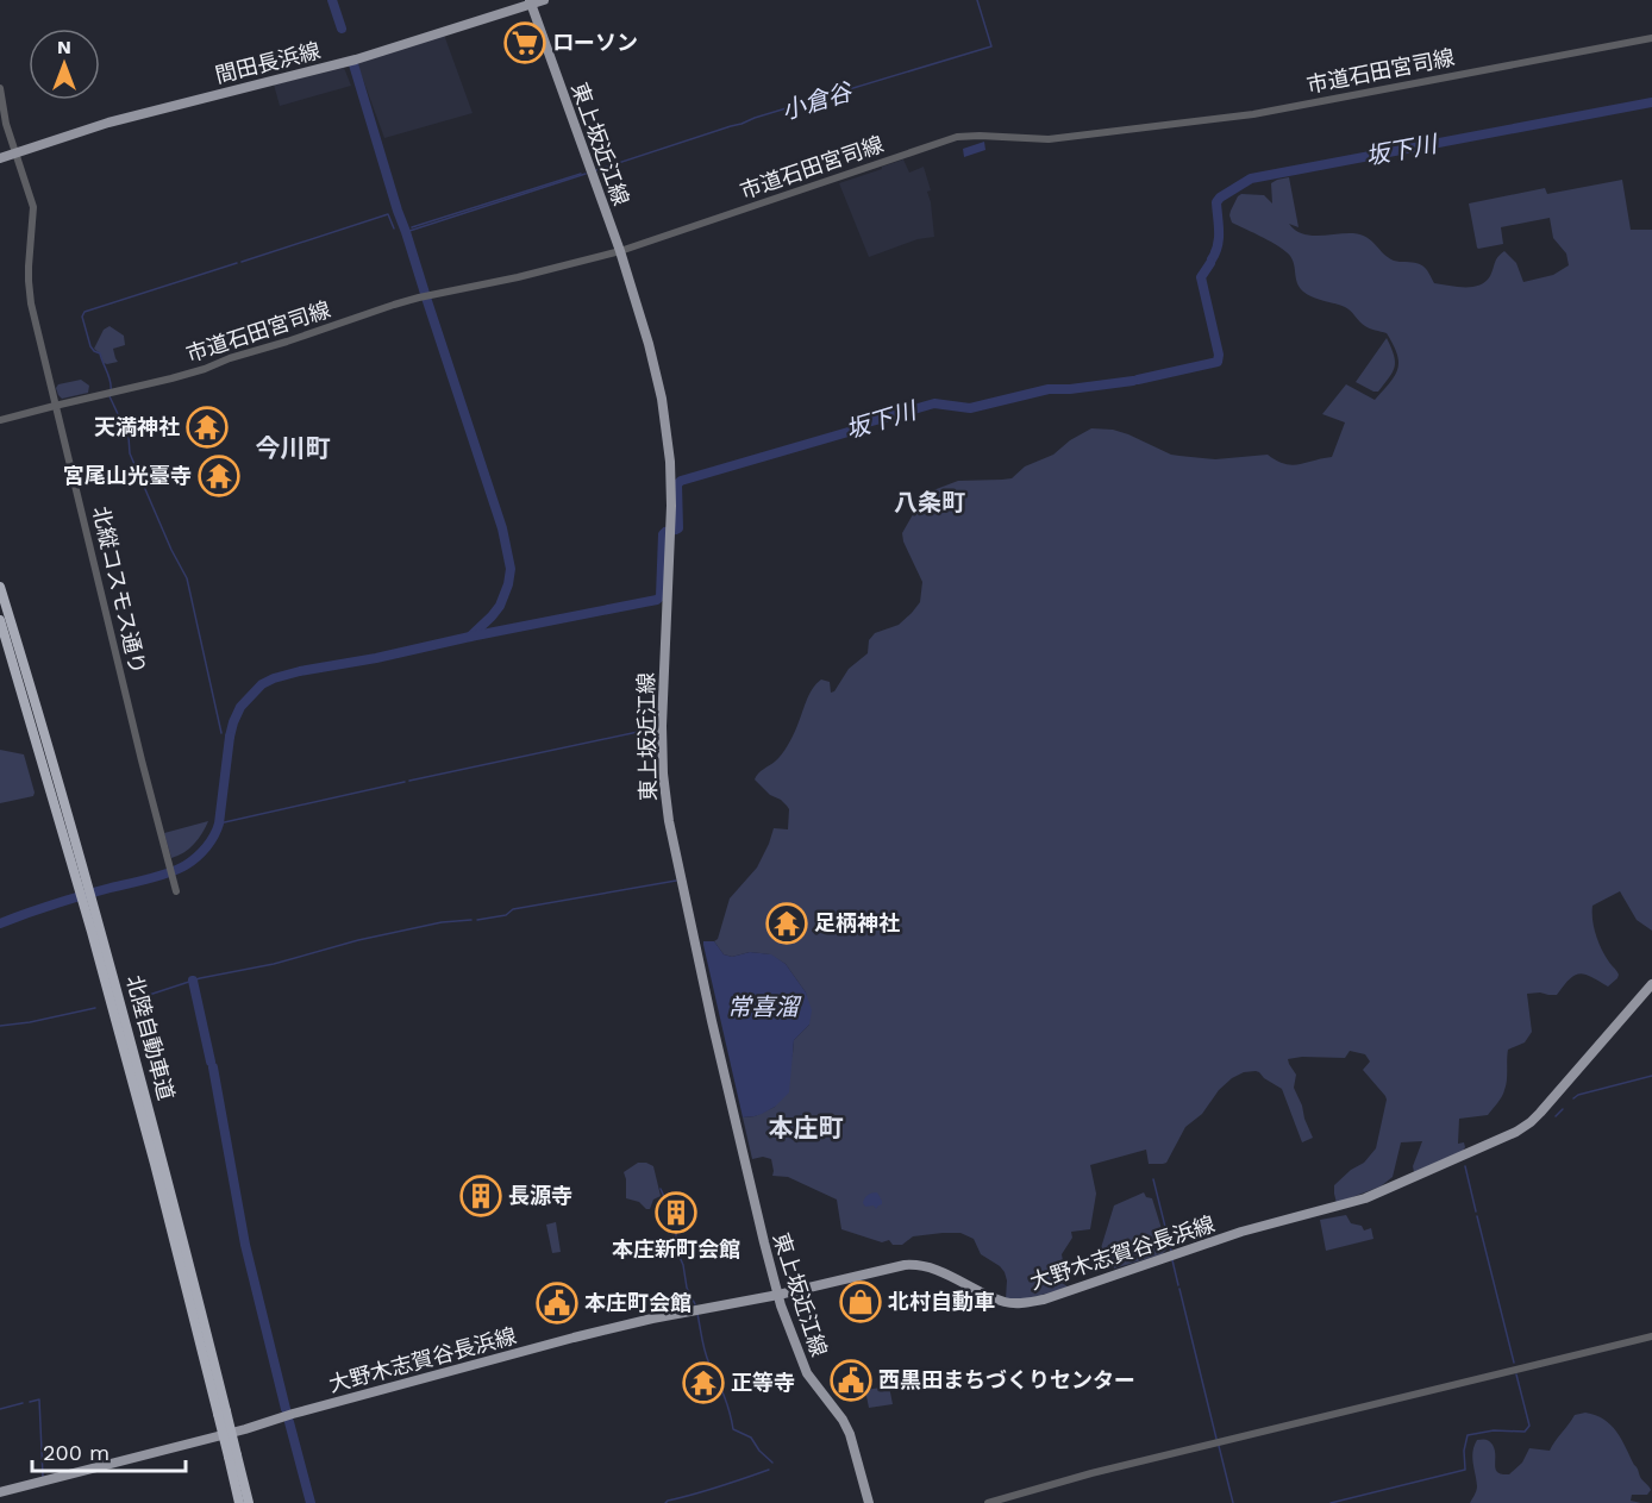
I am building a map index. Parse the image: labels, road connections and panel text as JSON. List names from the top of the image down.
{
  "streets": {
    "highway": ["北陸自動車道"],
    "main road": ["間田長浜線", "東上坂近江線", "大野木志賀谷長浜線"],
    "street": ["市道石田宮司線", "北縦コスモス通り"]
  },
  "crossings": [
    ["間田長浜線", "東上坂近江線"],
    ["間田長浜線", "北縦コスモス通り"],
    ["市道石田宮司線", "東上坂近江線"],
    ["市道石田宮司線", "北縦コスモス通り"],
    ["東上坂近江線", "大野木志賀谷長浜線"]
  ],
  "districts": ["今川町", "八条町", "本庄町"],
  "water": ["小倉谷", "坂下川", "常喜溜"],
  "places": {
    "supermarket": ["ローソン"],
    "temple": [
      "天満神社",
      "宮尾山光臺寺",
      "足柄神社",
      "正等寺"
    ],
    "building": ["長源寺", "本庄新町会館"],
    "shop": ["北村自動車"],
    "public building": ["本庄町会館", "西黒田まちづくりセンター"]
  },
  "scale_bar": "200 m",
  "north": "top"
}
